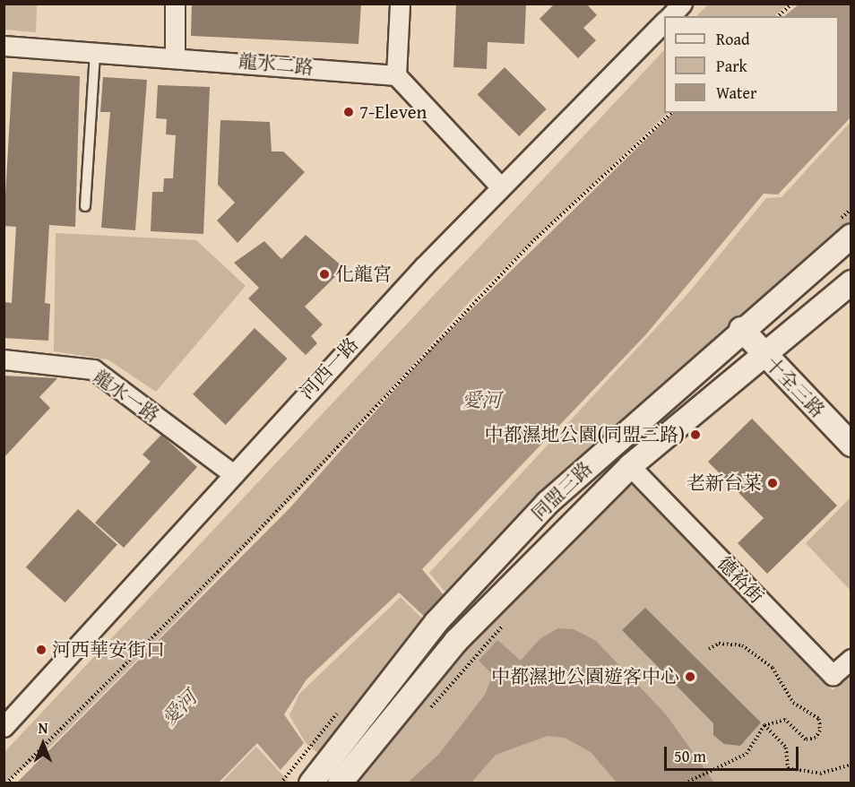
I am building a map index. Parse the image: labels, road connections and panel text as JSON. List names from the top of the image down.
{
  "streets": {
    "street": [
      "龍水二路",
      "河西一路",
      "十全三路",
      "龍水一路",
      "同盟三路",
      "德裕街"
    ]
  },
  "crossings": [
    ["河西一路", "龍水一路"],
    ["十全三路", "同盟三路"],
    ["同盟三路", "德裕街"]
  ],
  "water": ["愛河"],
  "places": [
    "7-Eleven",
    "化龍宮",
    "中都濕地公園(同盟三路)",
    "老新台菜",
    "河西華安街口",
    "中都濕地公園遊客中心"
  ],
  "legend": ["Road", "Park", "Water"],
  "scale_bar": "50 m",
  "north": "top"
}
